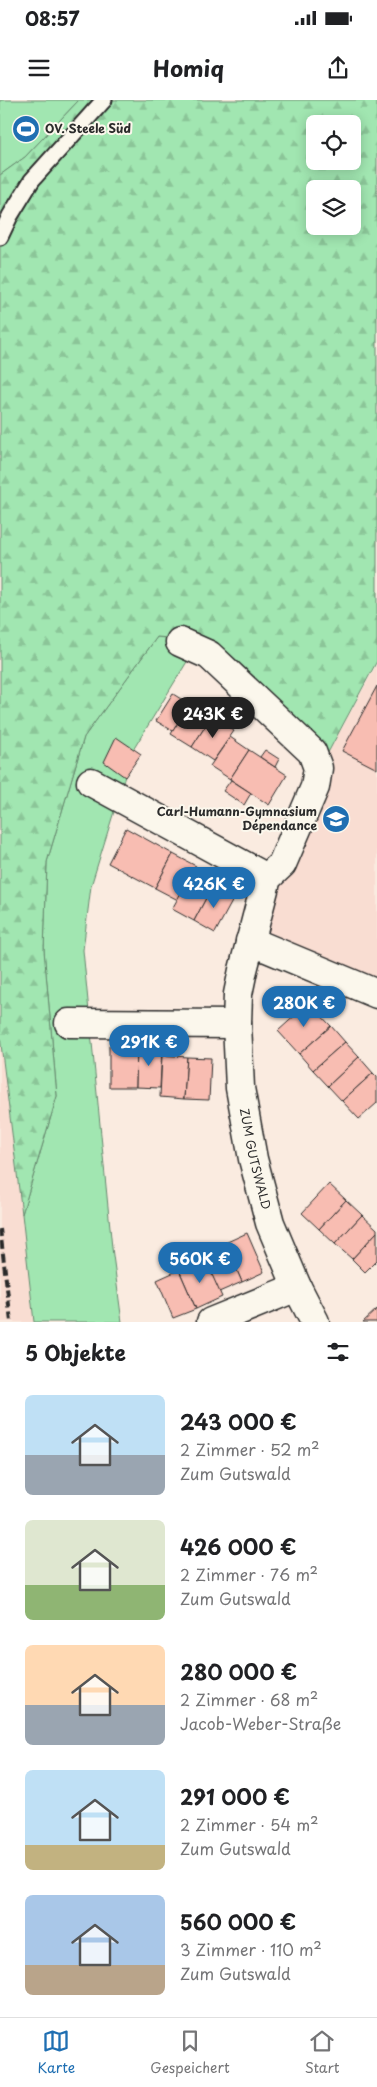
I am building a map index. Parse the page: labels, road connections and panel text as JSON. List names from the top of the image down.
{
  "streets": {
    "street": ["ZUM GUTSWALD"]
  },
  "places": {
    "sports": ["OV. Steele Süd"],
    "school or university": ["Carl-Humann-Gymnasium Dépendance"]
  },
  "page": {
    "status": "08:57",
    "header": "Homiq",
    "price": [
      "243K €",
      "426K €",
      "280K €",
      "291K €",
      "560K €"
    ],
    "heading": "5 Objekte",
    "list": [
      {
        "name": "243 000 €",
        "note": "2 Zimmer · 52 m² · Zum Gutswald"
      },
      {
        "name": "426 000 €",
        "note": "2 Zimmer · 76 m² · Zum Gutswald"
      },
      {
        "name": "280 000 €",
        "note": "2 Zimmer · 68 m² · Jacob-Weber-Straße"
      },
      {
        "name": "291 000 €",
        "note": "2 Zimmer · 54 m² · Zum Gutswald"
      },
      {
        "name": "560 000 €",
        "note": "3 Zimmer · 110 m² · Zum Gutswald"
      }
    ],
    "tabs": ["Karte", "Gespeichert", "Start"]
  }
}
